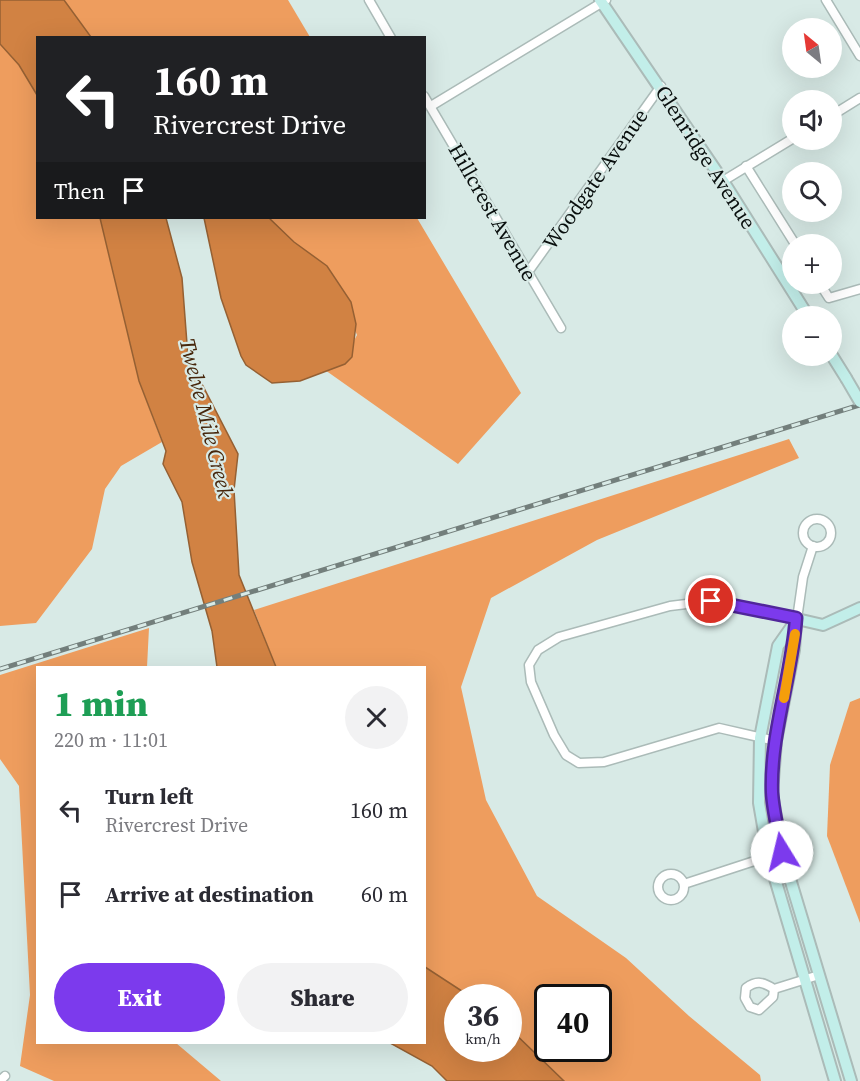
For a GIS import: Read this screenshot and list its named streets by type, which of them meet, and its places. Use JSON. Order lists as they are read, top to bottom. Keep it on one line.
{"streets":{"street":["Glenridge Avenue","Woodgate Avenue","Hillcrest Avenue"]},"crossings":[["Glenridge Avenue","Woodgate Avenue"],["Woodgate Avenue","Hillcrest Avenue"]],"water":["Twelve Mile Creek"],"north":"top left","page":{"map_buttons":["+","−"],"turn":["160 m","Rivercrest Drive"],"then":"Then","heading":["1 min","220 m · 11:01"],"list":[{"name":"Turn left","note":"Rivercrest Drive","value":"160 m"},{"name":"Arrive at destination","value":"60 m"}],"buttons":["Exit","Share"],"speed":"36 km/h","limit":"40"}}
